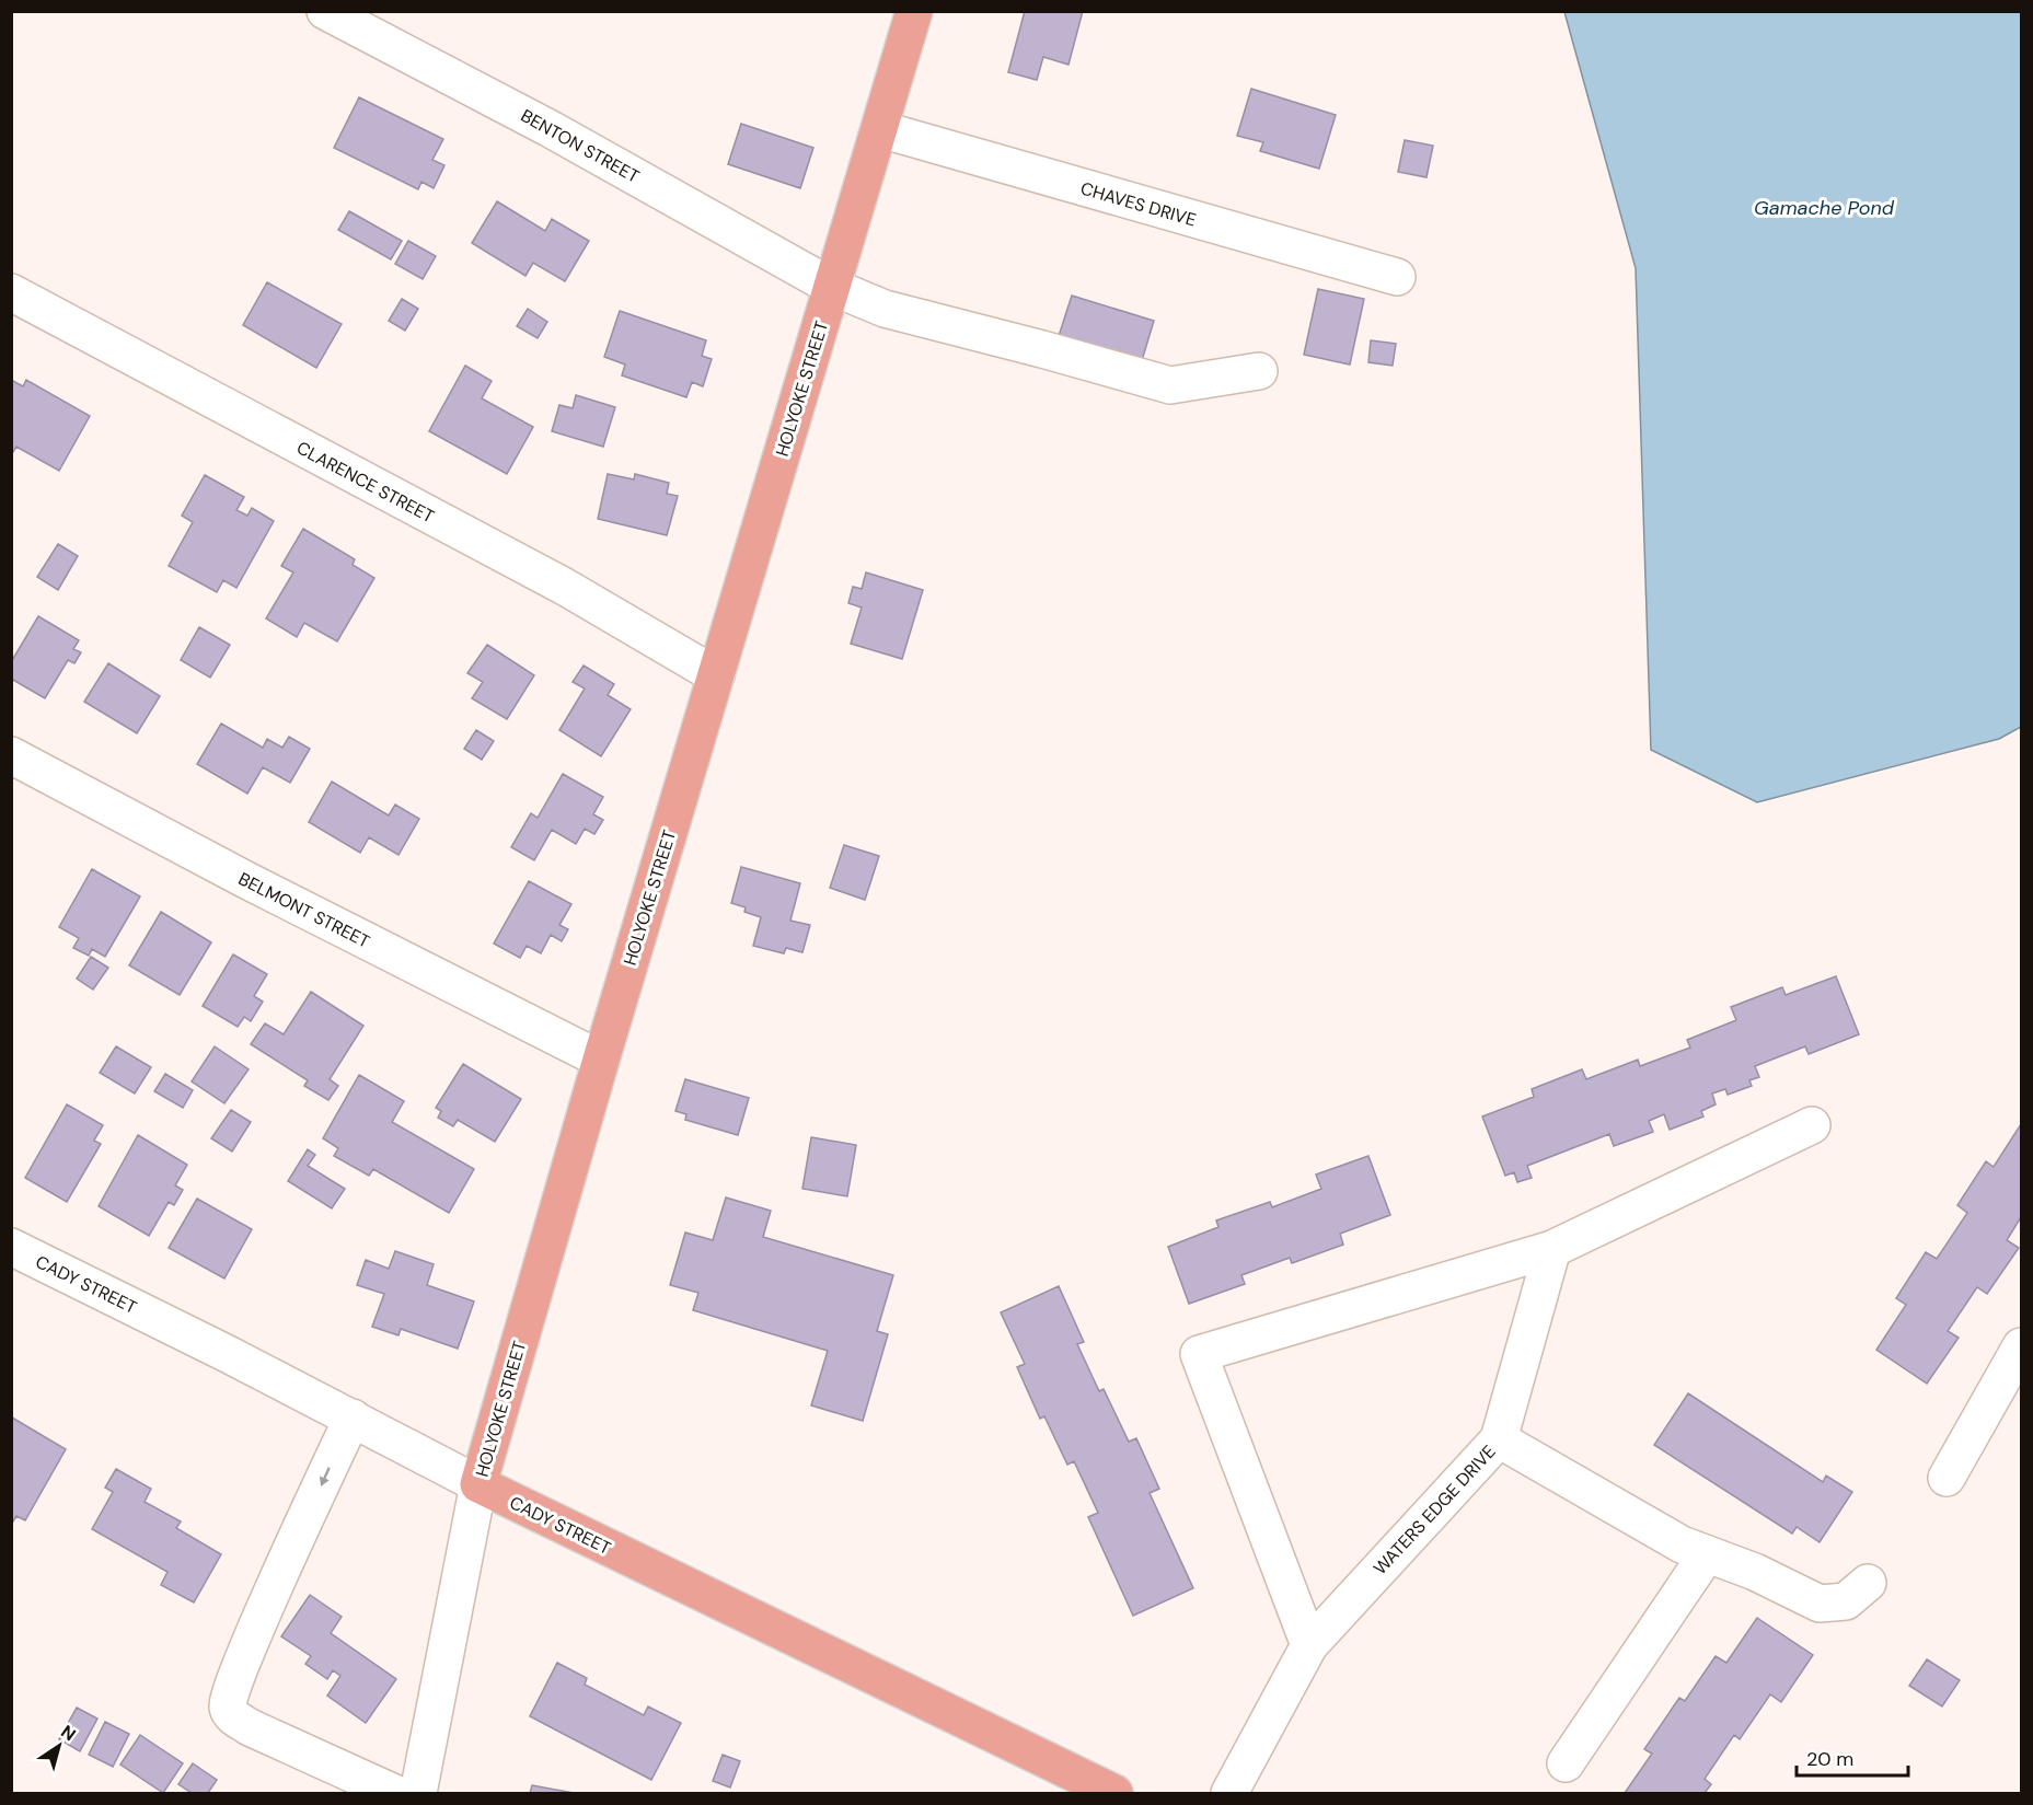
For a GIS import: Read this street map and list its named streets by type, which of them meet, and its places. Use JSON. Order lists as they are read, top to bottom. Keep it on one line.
{"streets":{"main road":["HOLYOKE STREET","CADY STREET"],"street":["BENTON STREET","CHAVES DRIVE","CLARENCE STREET","BELMONT STREET","WATERS EDGE DRIVE"]},"crossings":[["BENTON STREET","HOLYOKE STREET"],["CHAVES DRIVE","HOLYOKE STREET"],["HOLYOKE STREET","CLARENCE STREET"],["HOLYOKE STREET","BELMONT STREET"],["HOLYOKE STREET","CADY STREET"]],"water":["Gamache Pond"],"scale_bar":"20 m","north":"top right"}
